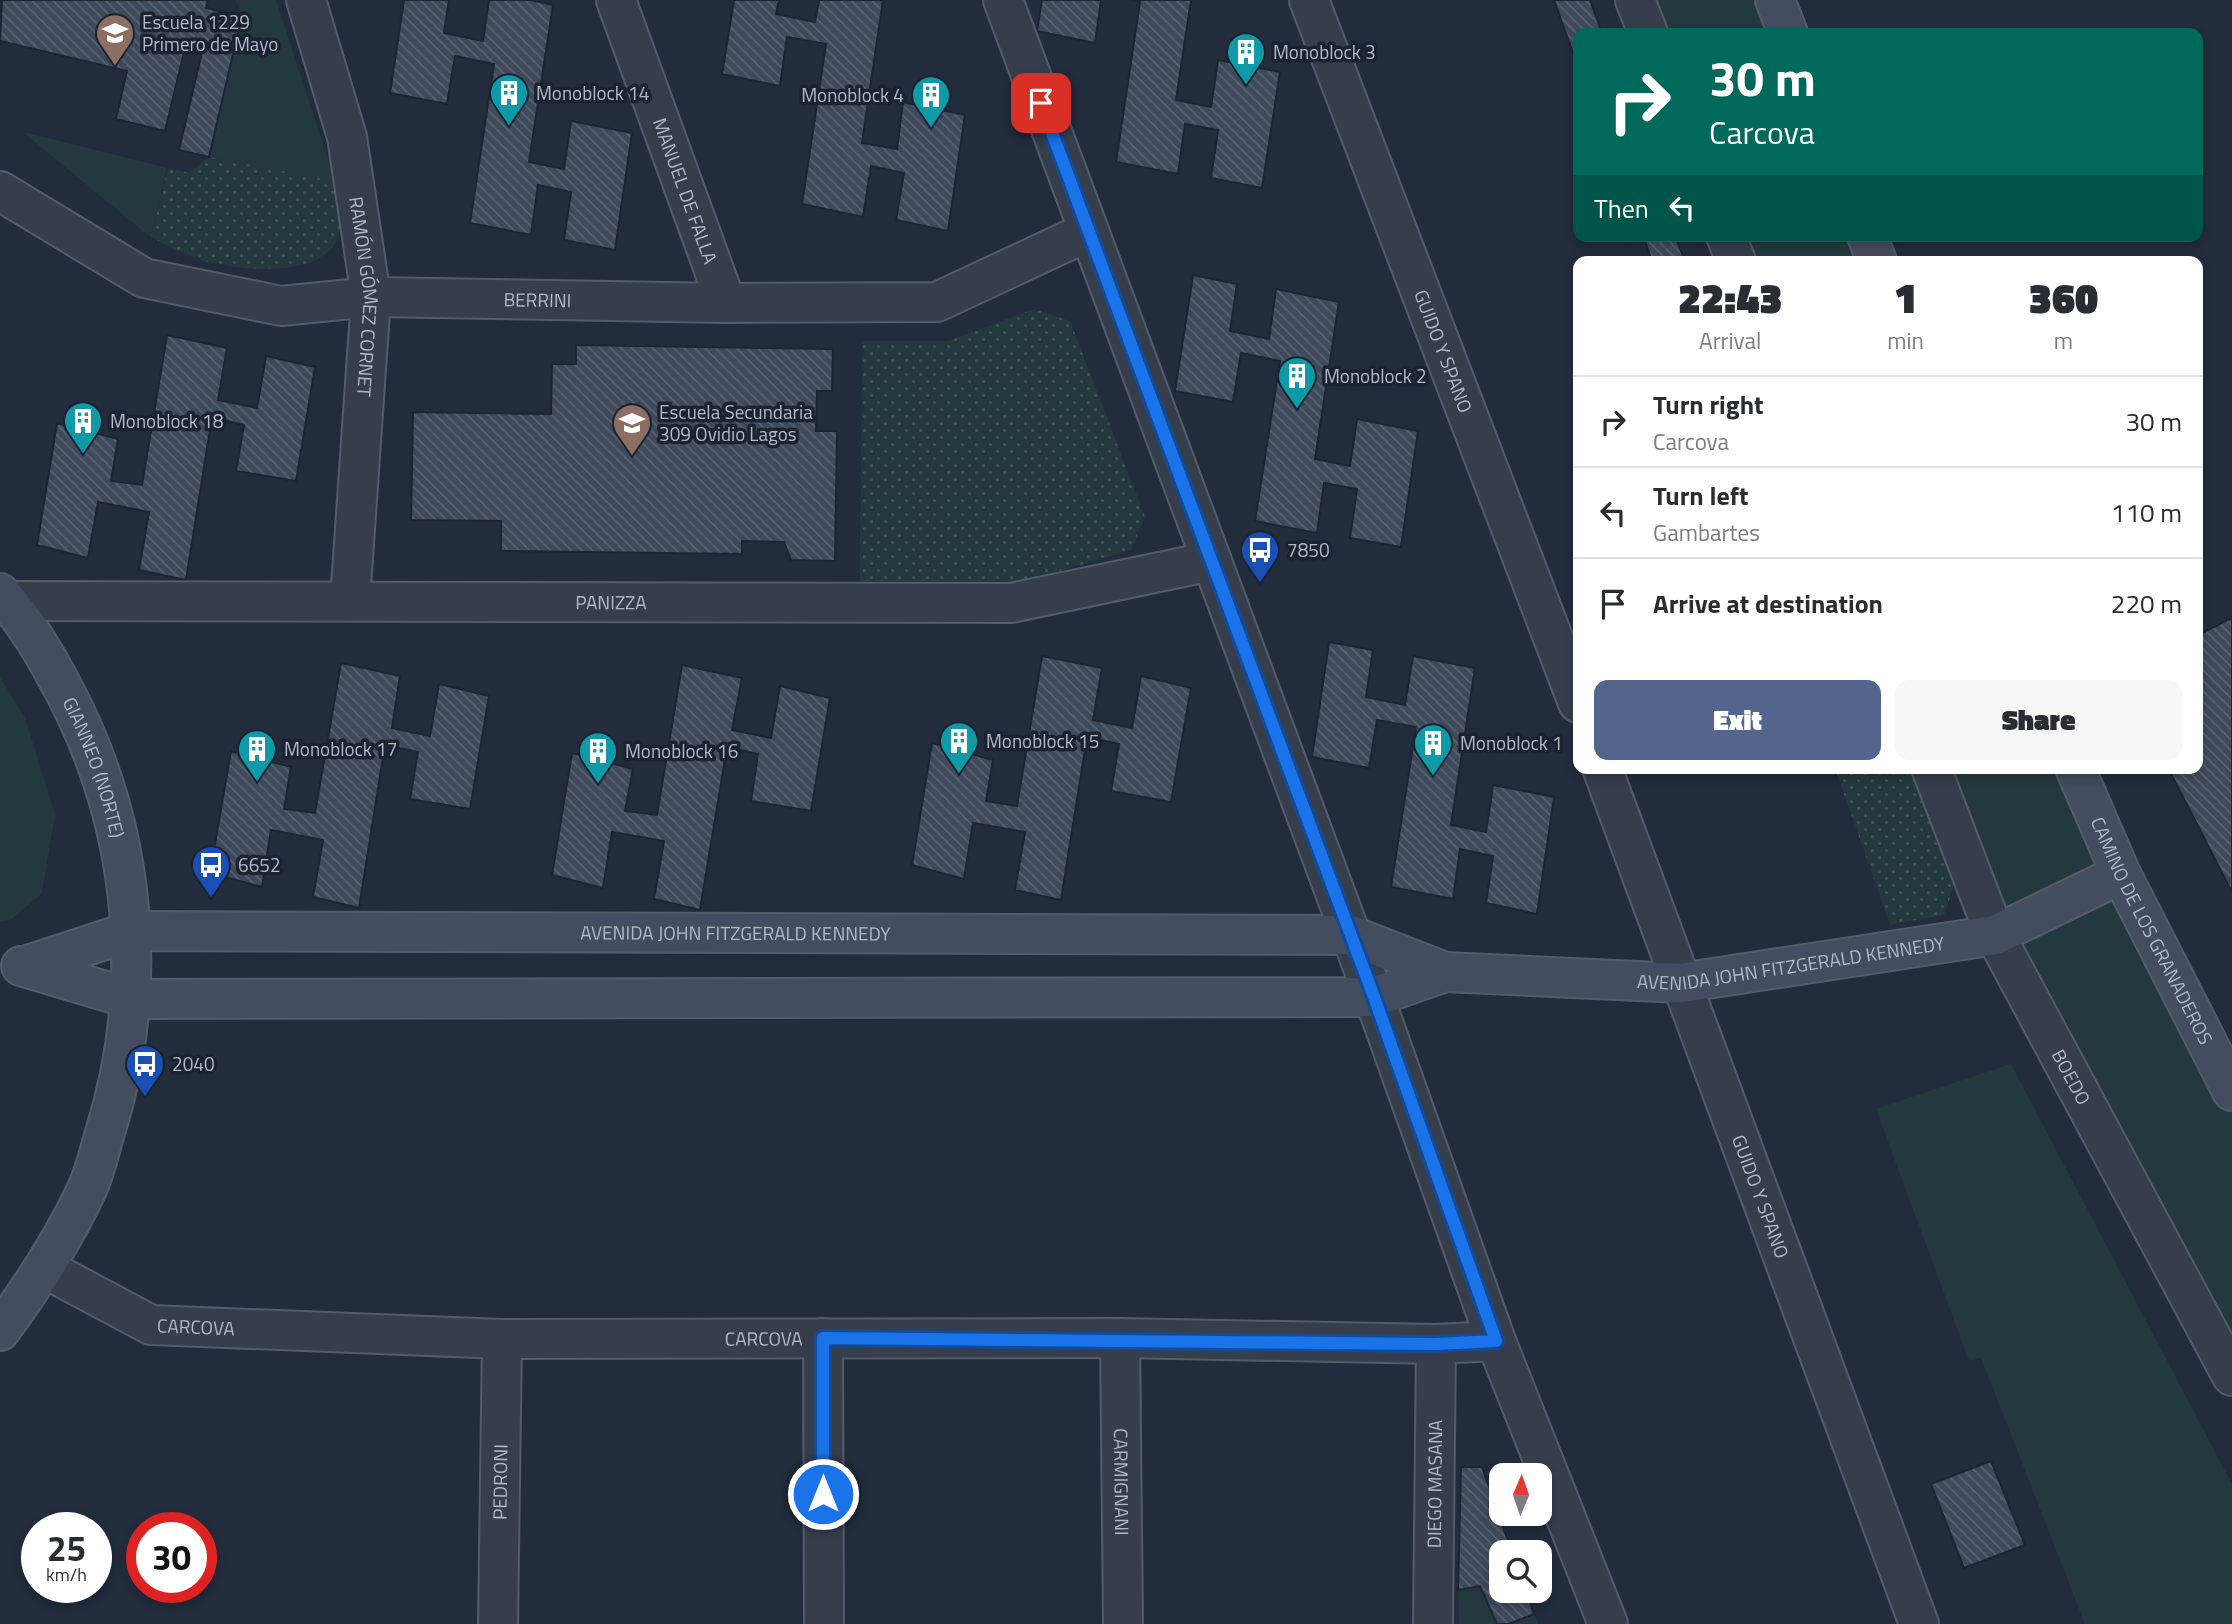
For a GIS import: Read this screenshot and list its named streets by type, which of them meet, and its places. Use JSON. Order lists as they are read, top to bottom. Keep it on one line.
{"streets":{"street":["MANUEL DE FALLA","RAMÓN GÓMEZ CORNET","BERRINI","GUIDO Y SPANO","PANIZZA","GIANNEO (NORTE)","CAMINO DE LOS GRANADEROS","AVENIDA JOHN FITZGERALD KENNEDY","BOEDO","CARCOVA","PEDRONI","CARMIGNANI","DIEGO MASANA"]},"crossings":[["MANUEL DE FALLA","BERRINI"],["RAMÓN GÓMEZ CORNET","BERRINI"],["RAMÓN GÓMEZ CORNET","PANIZZA"],["GUIDO Y SPANO","AVENIDA JOHN FITZGERALD KENNEDY"],["PANIZZA","GIANNEO (NORTE)"],["GIANNEO (NORTE)","AVENIDA JOHN FITZGERALD KENNEDY"],["GIANNEO (NORTE)","CARCOVA"],["CAMINO DE LOS GRANADEROS","AVENIDA JOHN FITZGERALD KENNEDY"],["AVENIDA JOHN FITZGERALD KENNEDY","BOEDO"],["CARCOVA","PEDRONI"],["CARCOVA","CARMIGNANI"],["CARCOVA","DIEGO MASANA"]],"places":{"school or university":["Escuela 1229 Primero de Mayo","Escuela Secundaria 309 Ovidio Lagos"],"building":["Monoblock 3","Monoblock 14","Monoblock 4","Monoblock 2","Monoblock 18","Monoblock 15","Monoblock 1","Monoblock 17","Monoblock 16"],"bus stop":["7850","6652","2040"]},"north":"top","page":{"turn":["30 m","Carcova"],"then":"Then","eta":["22:43","Arrival","1","min","360","m"],"list":[{"name":"Turn right","note":"Carcova","value":"30 m"},{"name":"Turn left","note":"Gambartes","value":"110 m"},{"name":"Arrive at destination","value":"220 m"}],"buttons":["Exit","Share"],"speed":"25 km/h","limit":"30"}}
